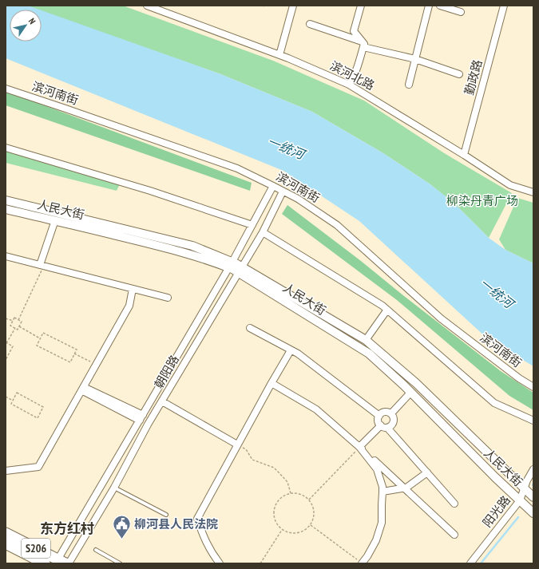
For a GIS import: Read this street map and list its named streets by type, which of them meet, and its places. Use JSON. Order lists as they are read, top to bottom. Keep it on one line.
{"streets":{"main road":["S206"],"street":["滨河北路","勤政路","滨河南街","人民大街","朝阳路","阳光路"]},"crossings":[["滨河北路","勤政路"],["滨河南街","朝阳路"],["人民大街","朝阳路"],["人民大街","阳光路"]],"districts":["东方红村"],"water":["一统河"],"parks":["柳染丹青广场"],"places":{"public building":["柳河县人民法院"]},"north":"top right"}
